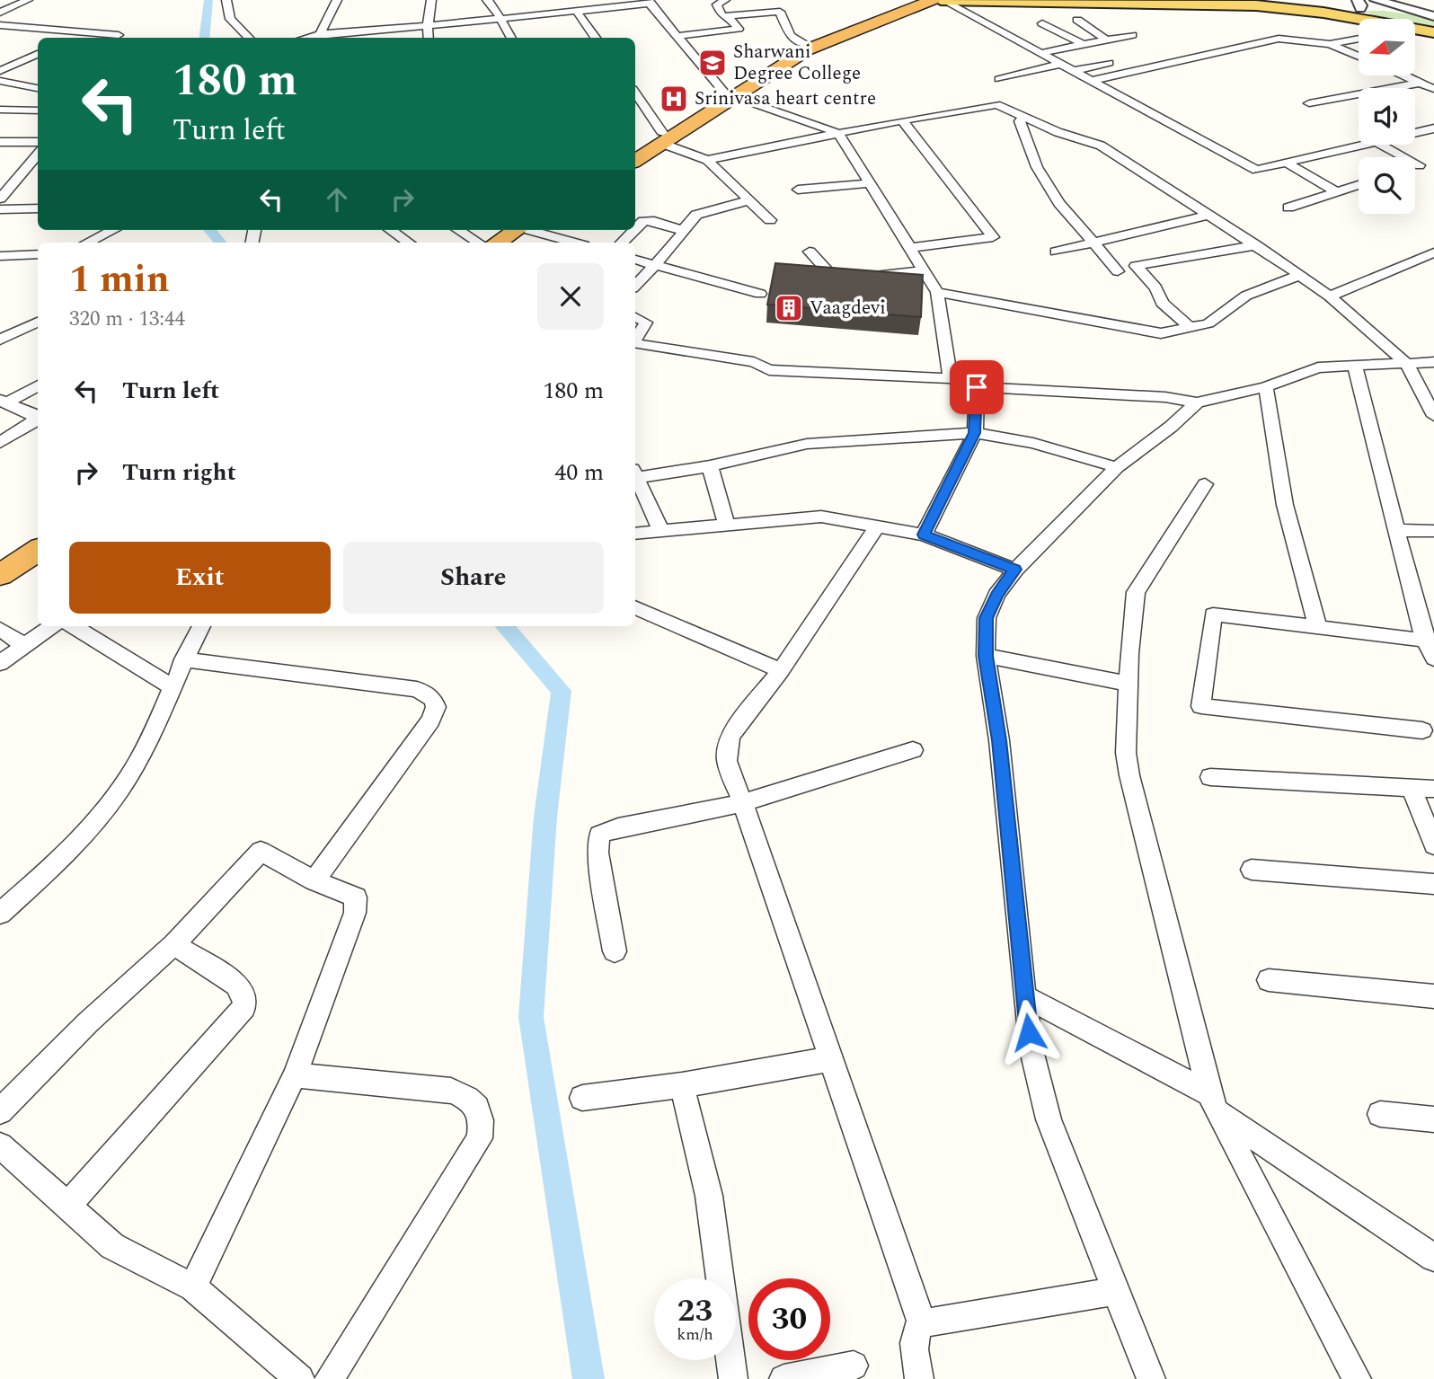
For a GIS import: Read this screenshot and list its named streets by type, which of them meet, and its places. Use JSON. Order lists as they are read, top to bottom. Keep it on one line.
{"places":{"school or university":["Sharwani Degree College"],"hospital":["Srinivasa heart centre"],"building":["Vaagdevi"]},"north":"left","page":{"turn":["180 m","Turn left"],"heading":["1 min","320 m · 13:44"],"list":[{"name":"Turn left","value":"180 m"},{"name":"Turn right","value":"40 m"}],"buttons":["Exit","Share"],"speed":"23 km/h","limit":"30"}}
